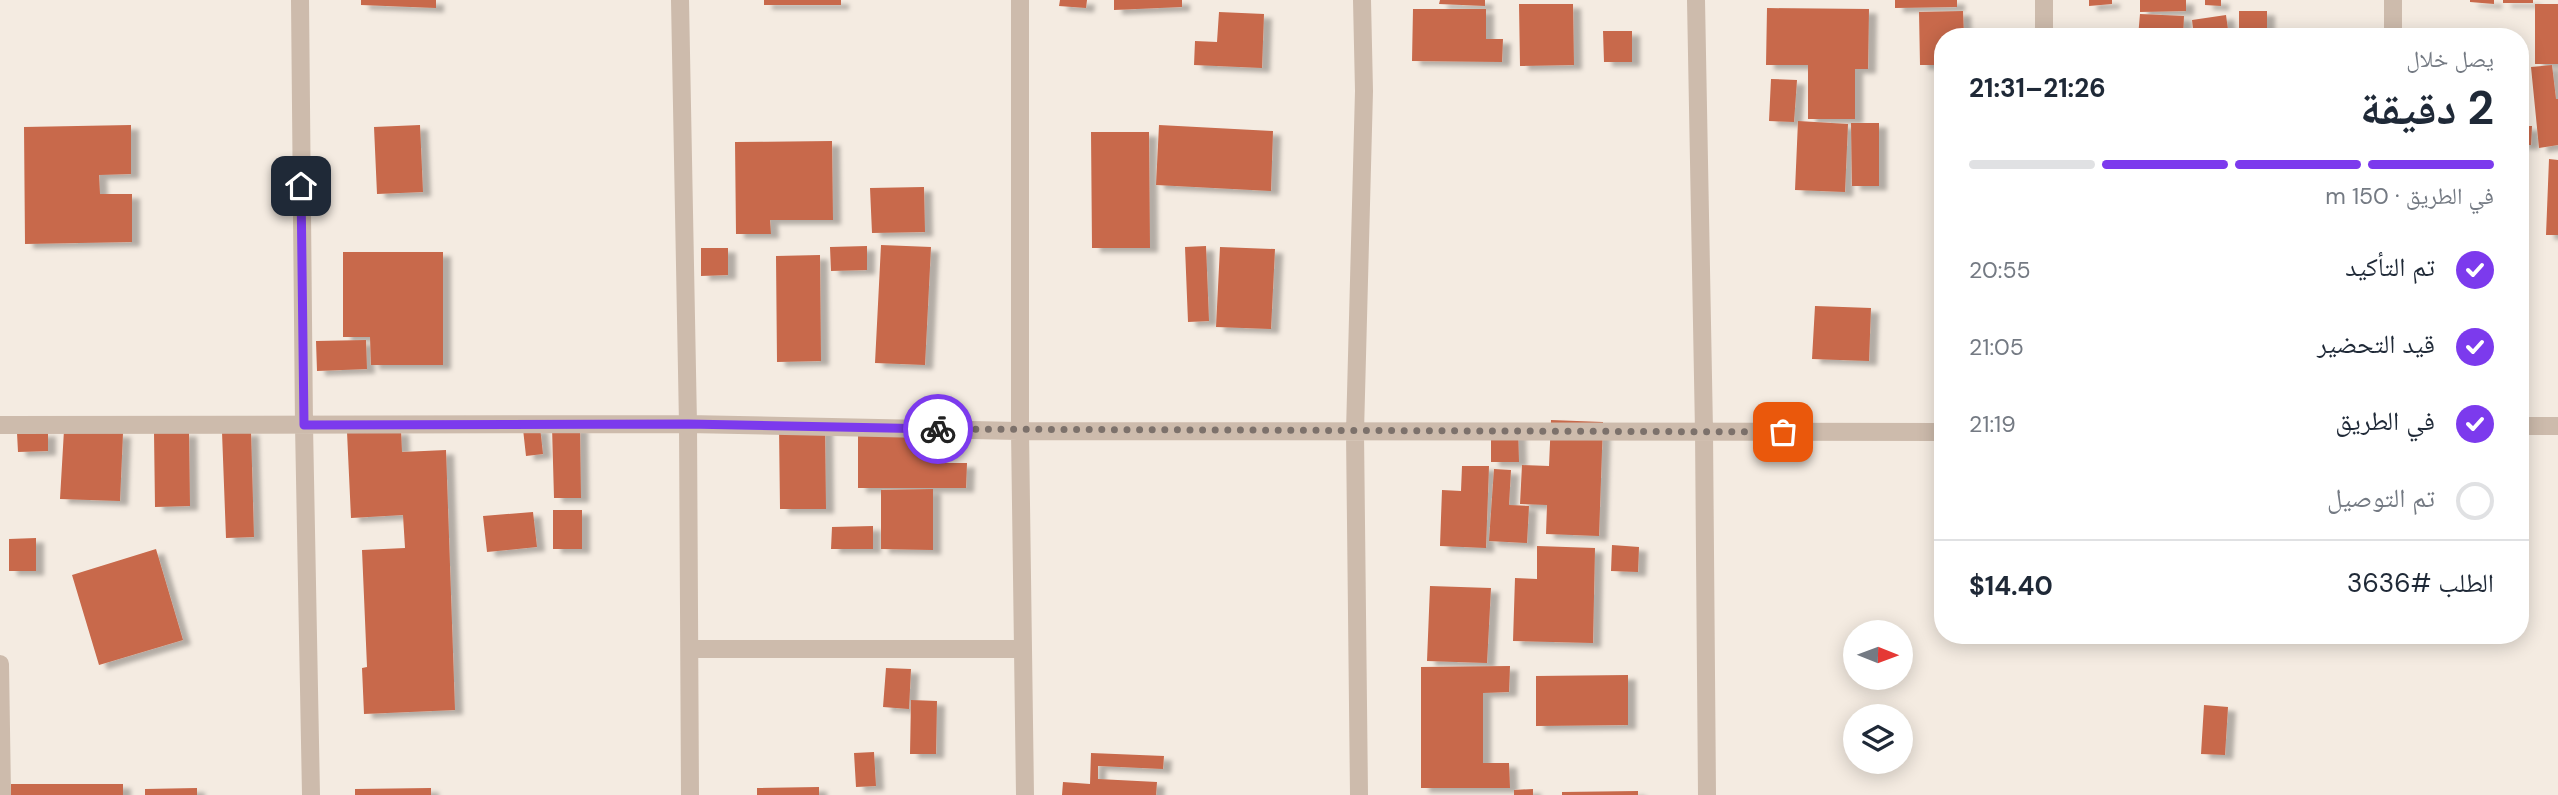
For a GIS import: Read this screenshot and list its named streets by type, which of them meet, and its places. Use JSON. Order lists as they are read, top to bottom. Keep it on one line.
{"north":"right","page":{"heading":["2 دقيقة","يصل خلال","21:26–21:31"],"panel":["الطلب #3636","$14.40"],"bar":"في الطريق · 150 m","list":[["تم التأكيد","20:55"],["قيد التحضير","21:05"],["في الطريق","21:19"],"تم التوصيل"]}}
